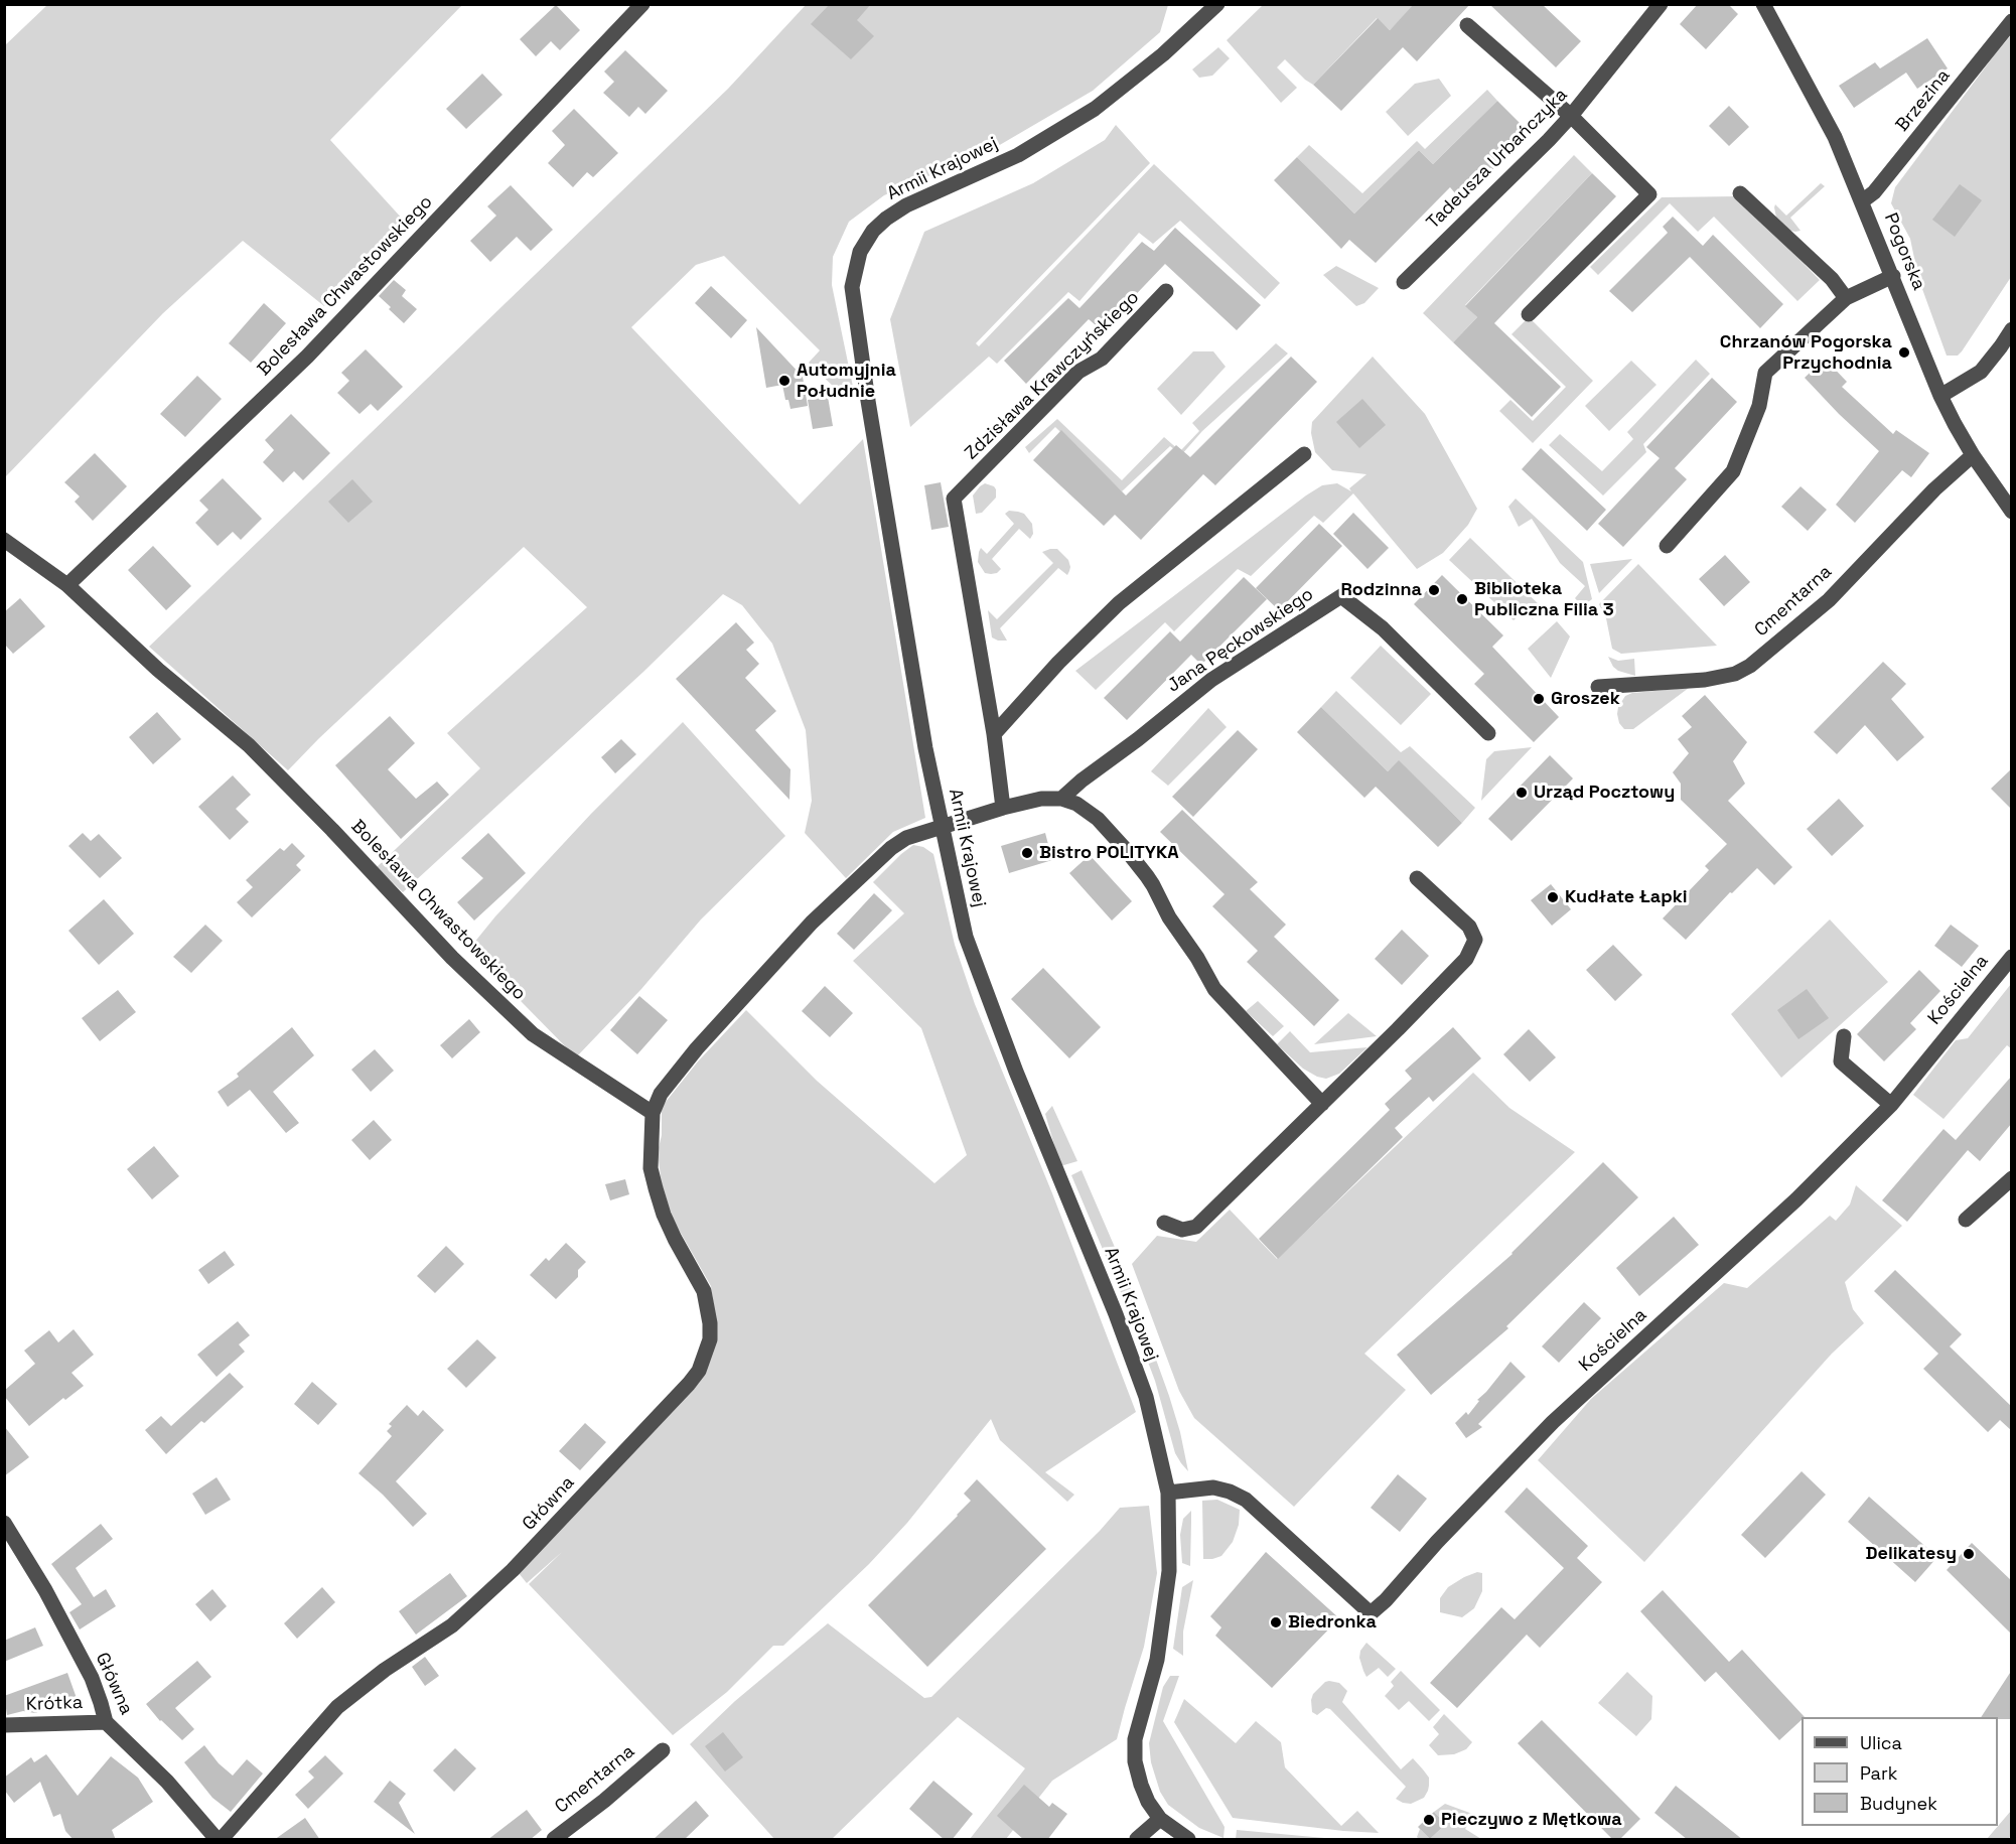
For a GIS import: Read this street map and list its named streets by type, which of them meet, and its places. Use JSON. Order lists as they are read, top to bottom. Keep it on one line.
{"streets":{"street":["Brzezina","Tadeusza Urbańczyka","Armii Krajowej","Pogorska","Bolesława Chwastowskiego","Zdzisława Krawczyńskiego","Cmentarna","Jana Pęckowskiego","Kościelna","Główna","Krótka"]},"crossings":[["Brzezina","Pogorska"],["Armii Krajowej","Kościelna"],["Pogorska","Cmentarna"],["Bolesława Chwastowskiego","Główna"],["Główna","Krótka"]],"places":["Chrzanów Pogorska Przychodnia","Automyjnia Południe","Rodzinna","Biblioteka Publiczna Filia 3","Groszek","Urząd Pocztowy","Bistro POLITYKA","Kudłate Łapki","Delikatesy","Biedronka","Pieczywo z Mętkowa"],"legend":["Ulica","Park","Budynek"]}
